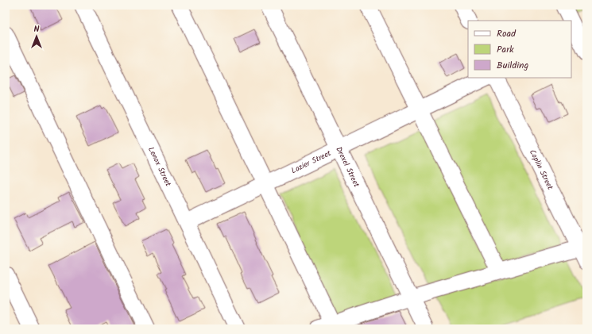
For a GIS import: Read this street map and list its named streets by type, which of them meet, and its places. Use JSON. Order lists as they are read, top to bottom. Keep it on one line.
{"streets":{"street":["Lozier Street","Lenox Street","Drexel Street","Coplin Street"]},"crossings":[["Lozier Street","Lenox Street"],["Lozier Street","Drexel Street"]],"legend":["Road","Park","Building"],"north":"top"}
